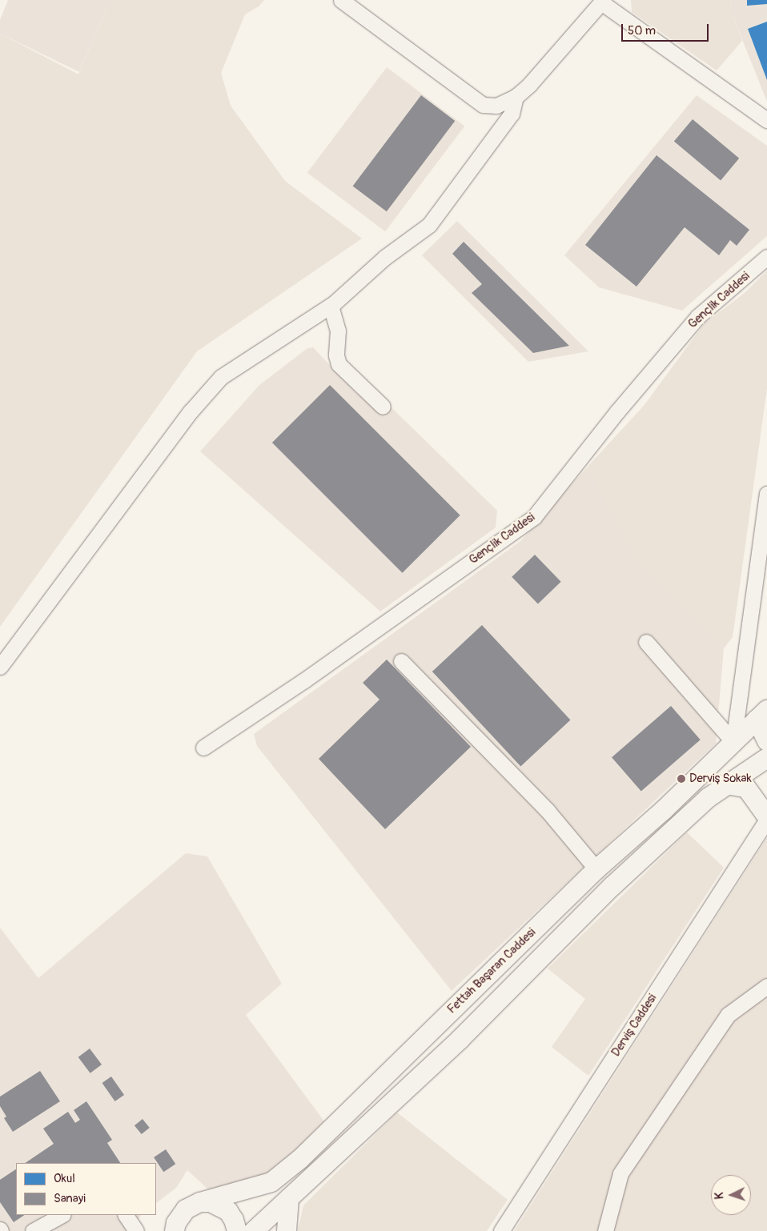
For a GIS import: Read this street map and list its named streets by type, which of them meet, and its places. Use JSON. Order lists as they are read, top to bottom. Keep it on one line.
{"streets":{"main road":["Fettah Başaran Caddesi"],"street":["Gençlik Caddesi","Derviş Caddesi"]},"places":["Derviş Sokak"],"legend":["Okul","Sanayi"],"scale_bar":"50 m","north":"left"}
